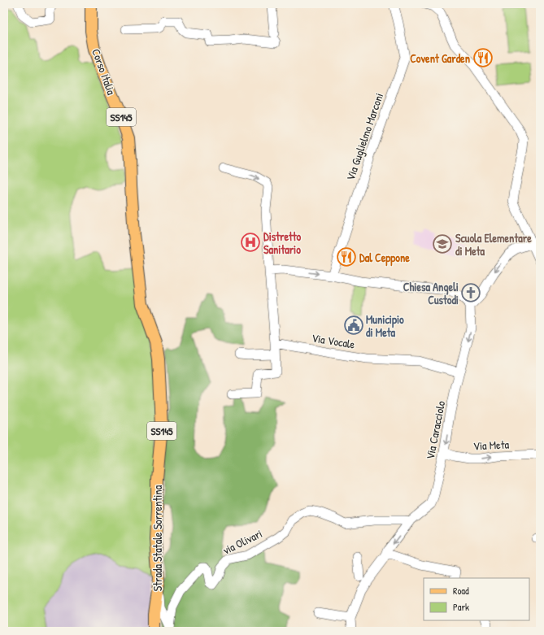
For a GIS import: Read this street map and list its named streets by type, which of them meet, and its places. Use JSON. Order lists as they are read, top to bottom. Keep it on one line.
{"streets":{"main road":["Corso Italia","SS145","Strada Statale Sorrentina"],"street":["Via Guglielmo Marconi","Via Vocale","Via Caracciolo","Via Meta","via Olivari"]},"crossings":[["Corso Italia","Strada Statale Sorrentina"],["Via Vocale","Via Caracciolo"],["Via Caracciolo","Via Meta"],["Via Caracciolo","via Olivari"],["Strada Statale Sorrentina","via Olivari"]],"one_way":["Via Caracciolo","Via Meta"],"places":{"restaurant":["Covent Garden","Dal Ceppone"],"hospital":["Distretto Sanitario"],"school or university":["Scuola Elementare di Meta"],"church":["Chiesa Angeli Custodi"],"public building":["Municipio di Meta"]},"legend":["Road","Park"]}
